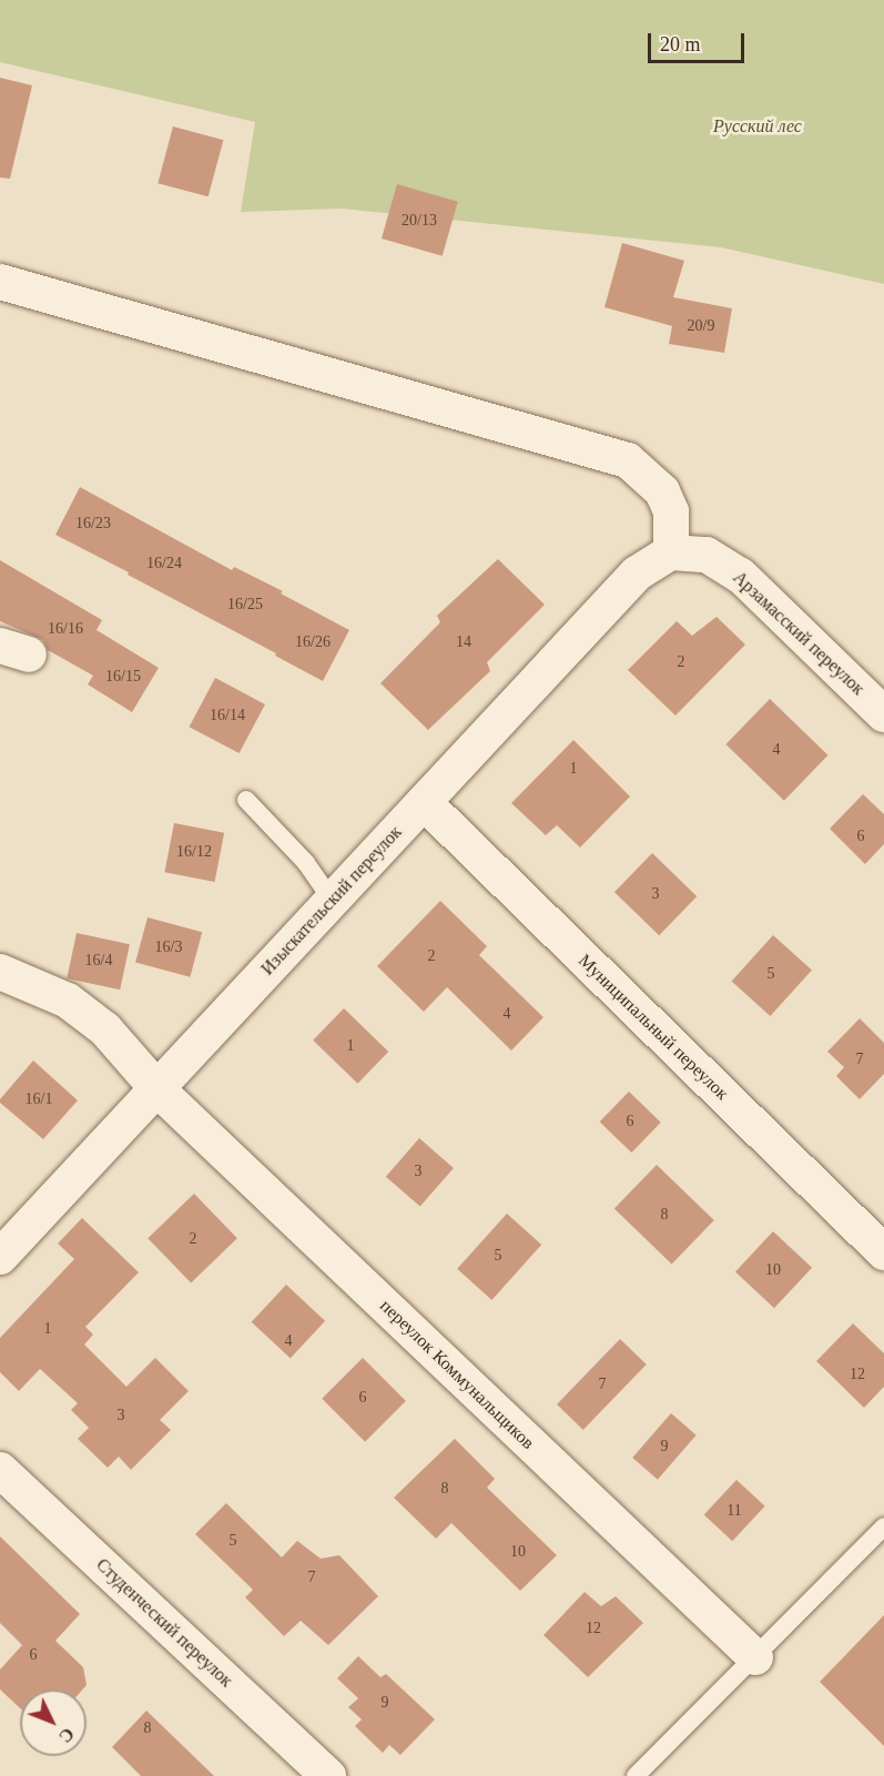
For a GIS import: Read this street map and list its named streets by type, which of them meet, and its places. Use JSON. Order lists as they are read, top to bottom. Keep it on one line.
{"streets":{"street":["Арзамасский переулок","Изыскательский переулок","Муниципальный переулок","переулок Коммунальщиков","Студенческий переулок"]},"crossings":[["Арзамасский переулок","Изыскательский переулок"],["Изыскательский переулок","Муниципальный переулок"],["Изыскательский переулок","переулок Коммунальщиков"]],"parks":["Русский лес"],"house_numbers":["20/13","20/9","16/23","16/24","16/25","16/16","16/26","14","2","16/15","16/14","4","1","6","16/12","3","16/3","2","16/4","5","4","1","7","16/1","6","3","8","2","5","10","1","4","12","7","6","3","9","8","11","5","10","7","12","6","9","8"],"scale_bar":"20 m","north":"bottom right"}
